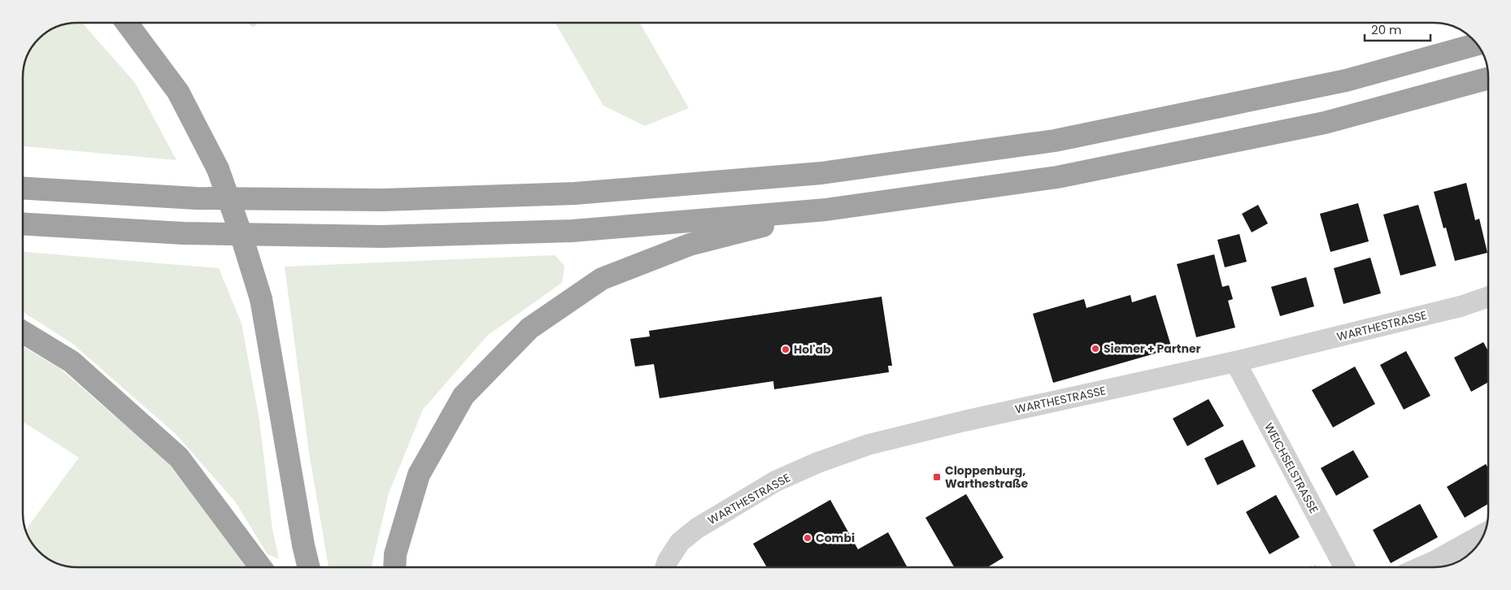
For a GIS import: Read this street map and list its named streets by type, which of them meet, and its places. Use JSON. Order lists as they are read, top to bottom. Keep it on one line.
{"streets":{"street":["WARTHESTRASSE","WEICHSELSTRASSE"]},"crossings":[["WARTHESTRASSE","WEICHSELSTRASSE"]],"places":{"other":["Siemer + Partner","Hol'ab","Combi"],"transit":["Cloppenburg, Warthestraße"]},"scale_bar":"20 m"}
